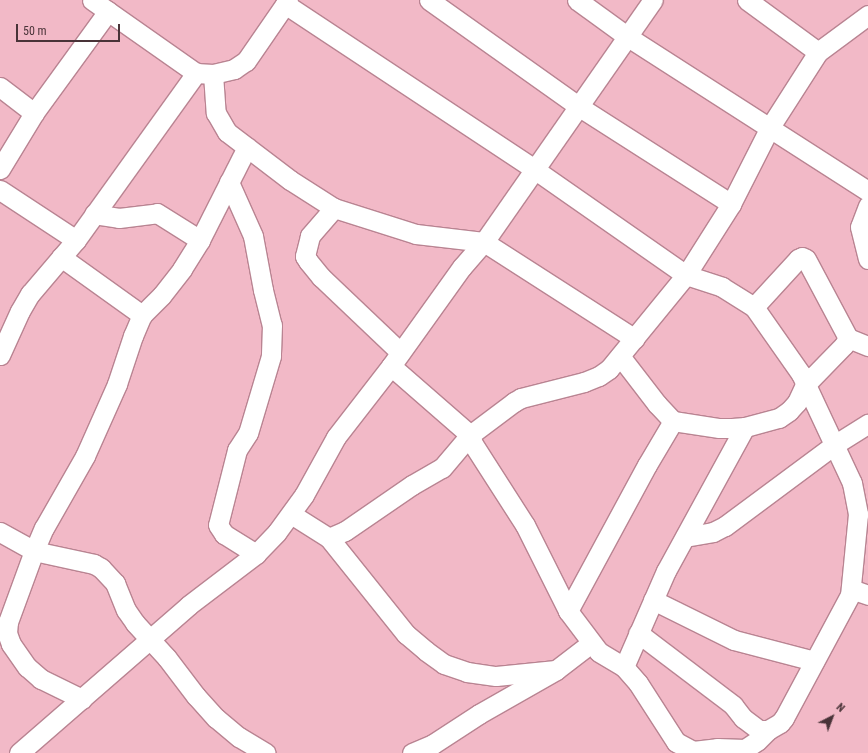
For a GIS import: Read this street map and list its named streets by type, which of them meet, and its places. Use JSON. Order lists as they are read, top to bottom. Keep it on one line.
{"scale_bar":"50 m","north":"top right"}
